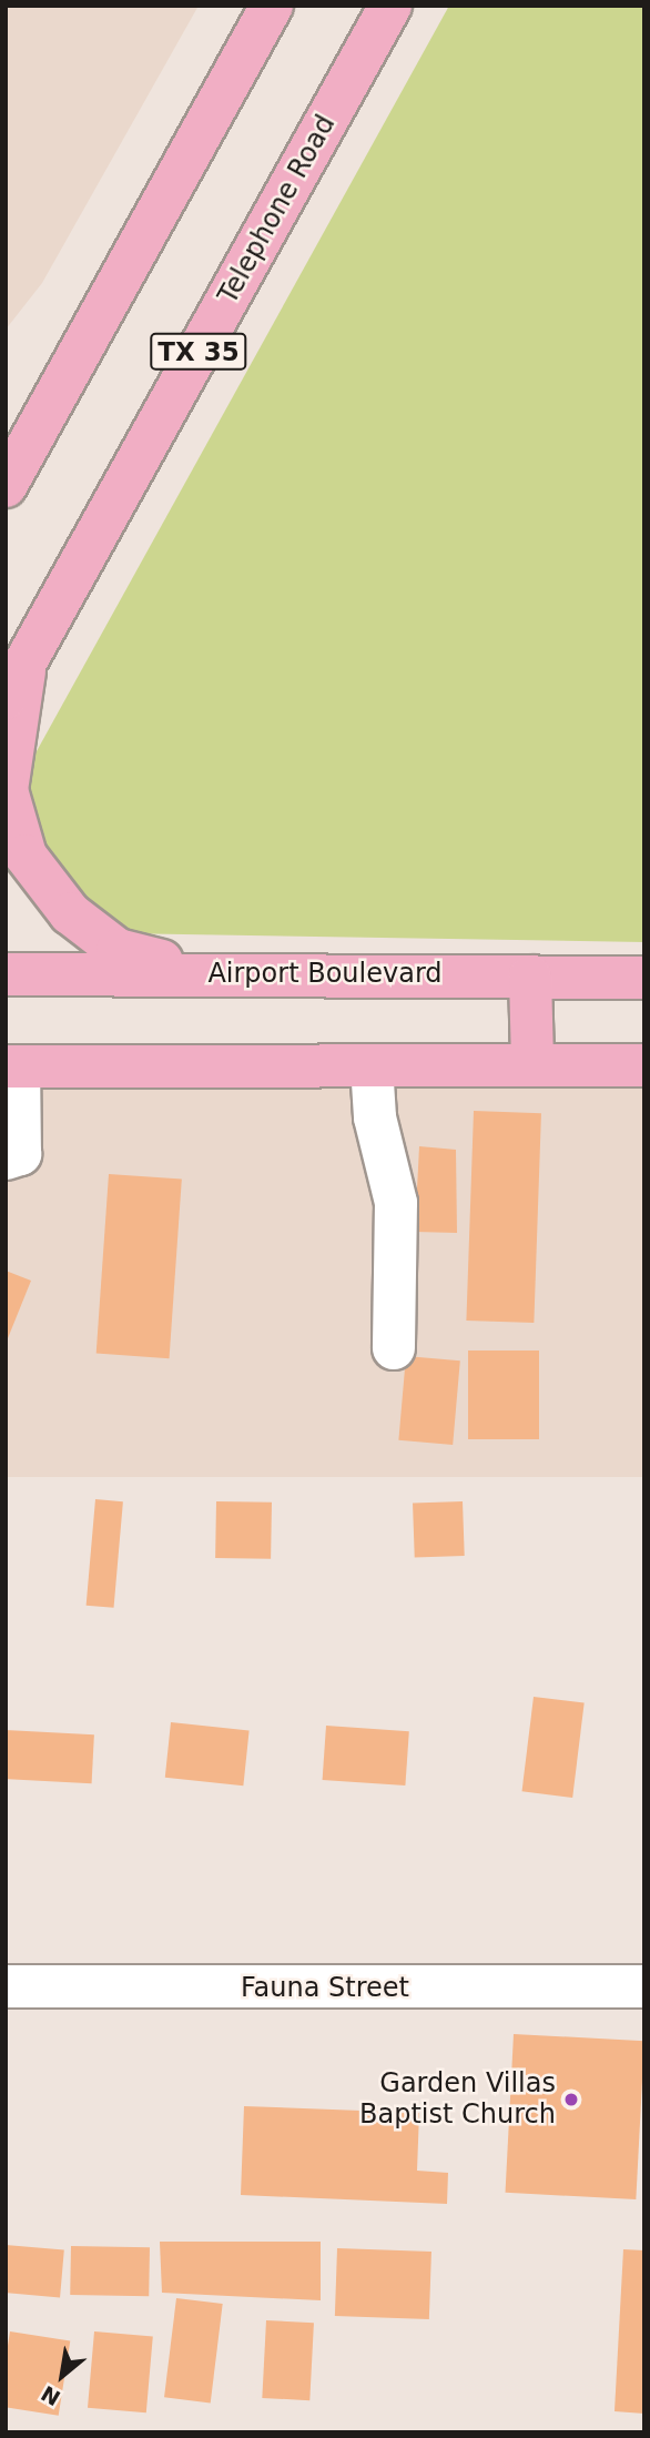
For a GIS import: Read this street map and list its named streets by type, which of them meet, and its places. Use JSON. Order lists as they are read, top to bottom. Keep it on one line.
{"streets":{"main road":["Telephone Road","TX 35","Airport Boulevard"],"street":["Fauna Street"]},"places":["Garden Villas Baptist Church"],"north":"bottom left"}
